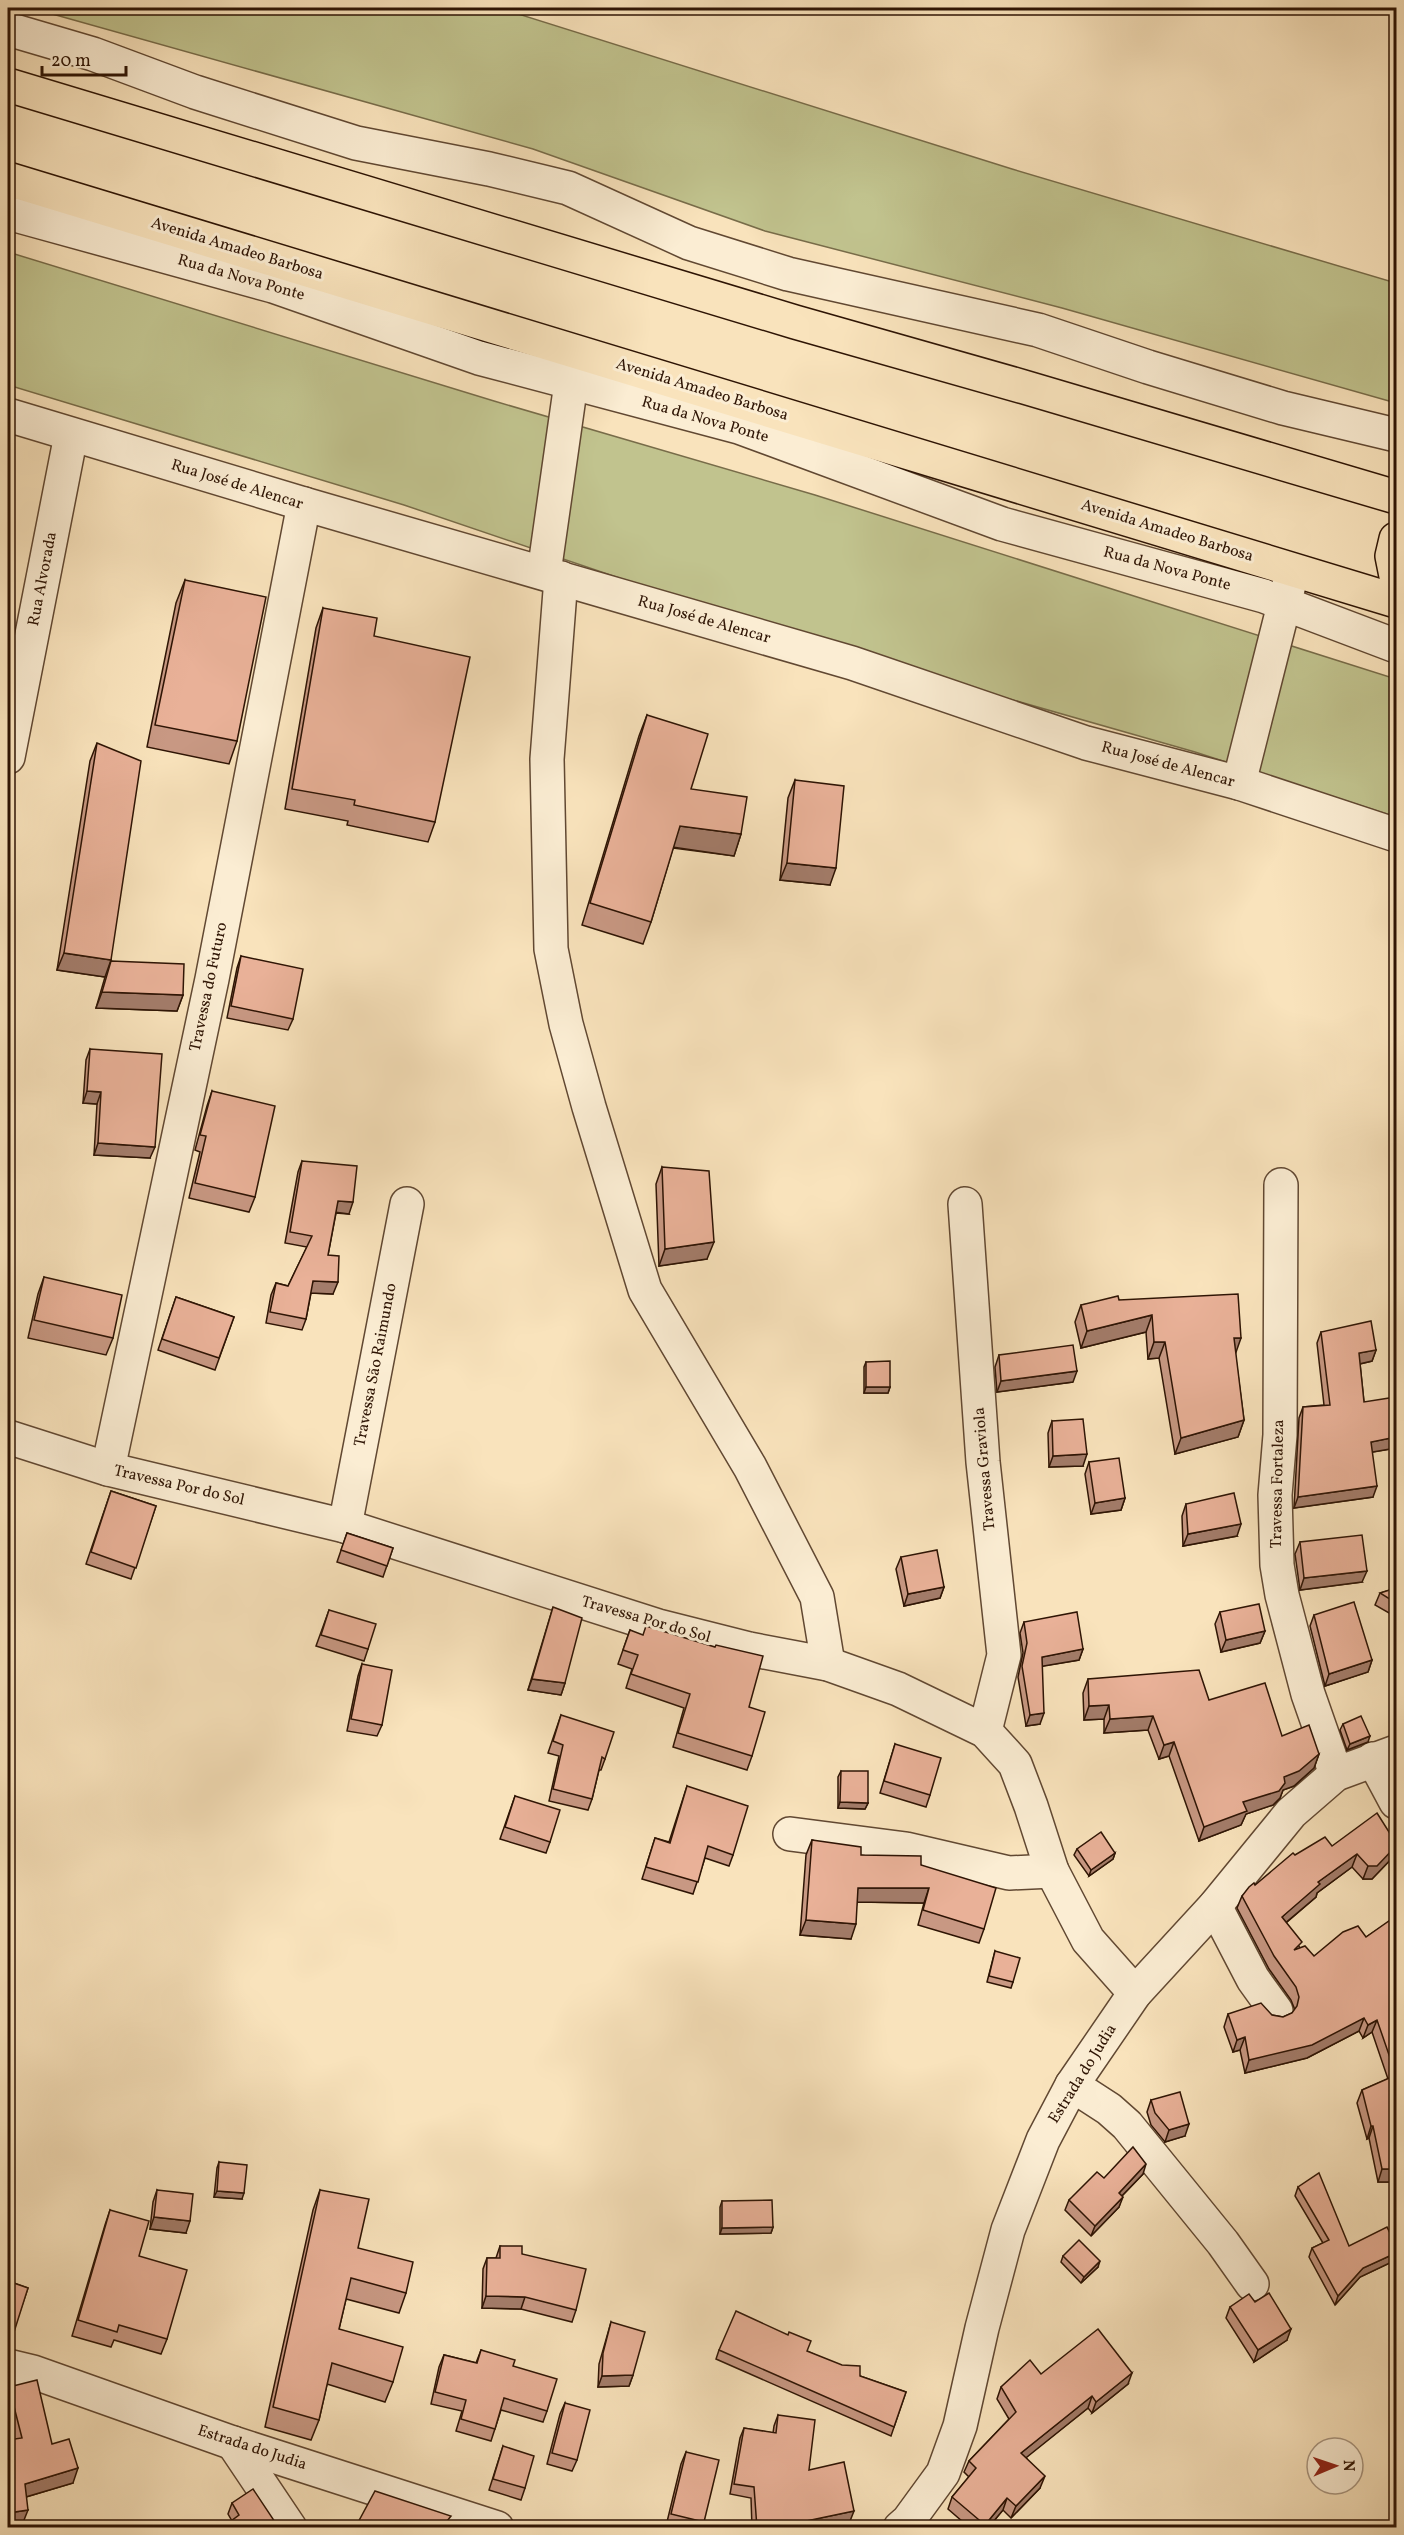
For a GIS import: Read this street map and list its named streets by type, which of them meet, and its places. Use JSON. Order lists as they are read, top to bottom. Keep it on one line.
{"streets":{"main road":["Avenida Amadeo Barbosa"],"street":["Rua da Nova Ponte","Rua José de Alencar","Rua Alvorada","Travessa do Futuro","Travessa São Raimundo","Travessa Graviola","Travessa Fortaleza","Travessa Por do Sol","Estrada do Judia"]},"crossings":[["Rua José de Alencar","Rua Alvorada"],["Rua José de Alencar","Travessa do Futuro"],["Travessa do Futuro","Travessa Por do Sol"],["Travessa São Raimundo","Travessa Por do Sol"],["Travessa Graviola","Travessa Por do Sol"],["Travessa Fortaleza","Estrada do Judia"],["Travessa Por do Sol","Estrada do Judia"]],"scale_bar":"20 m","north":"right"}
